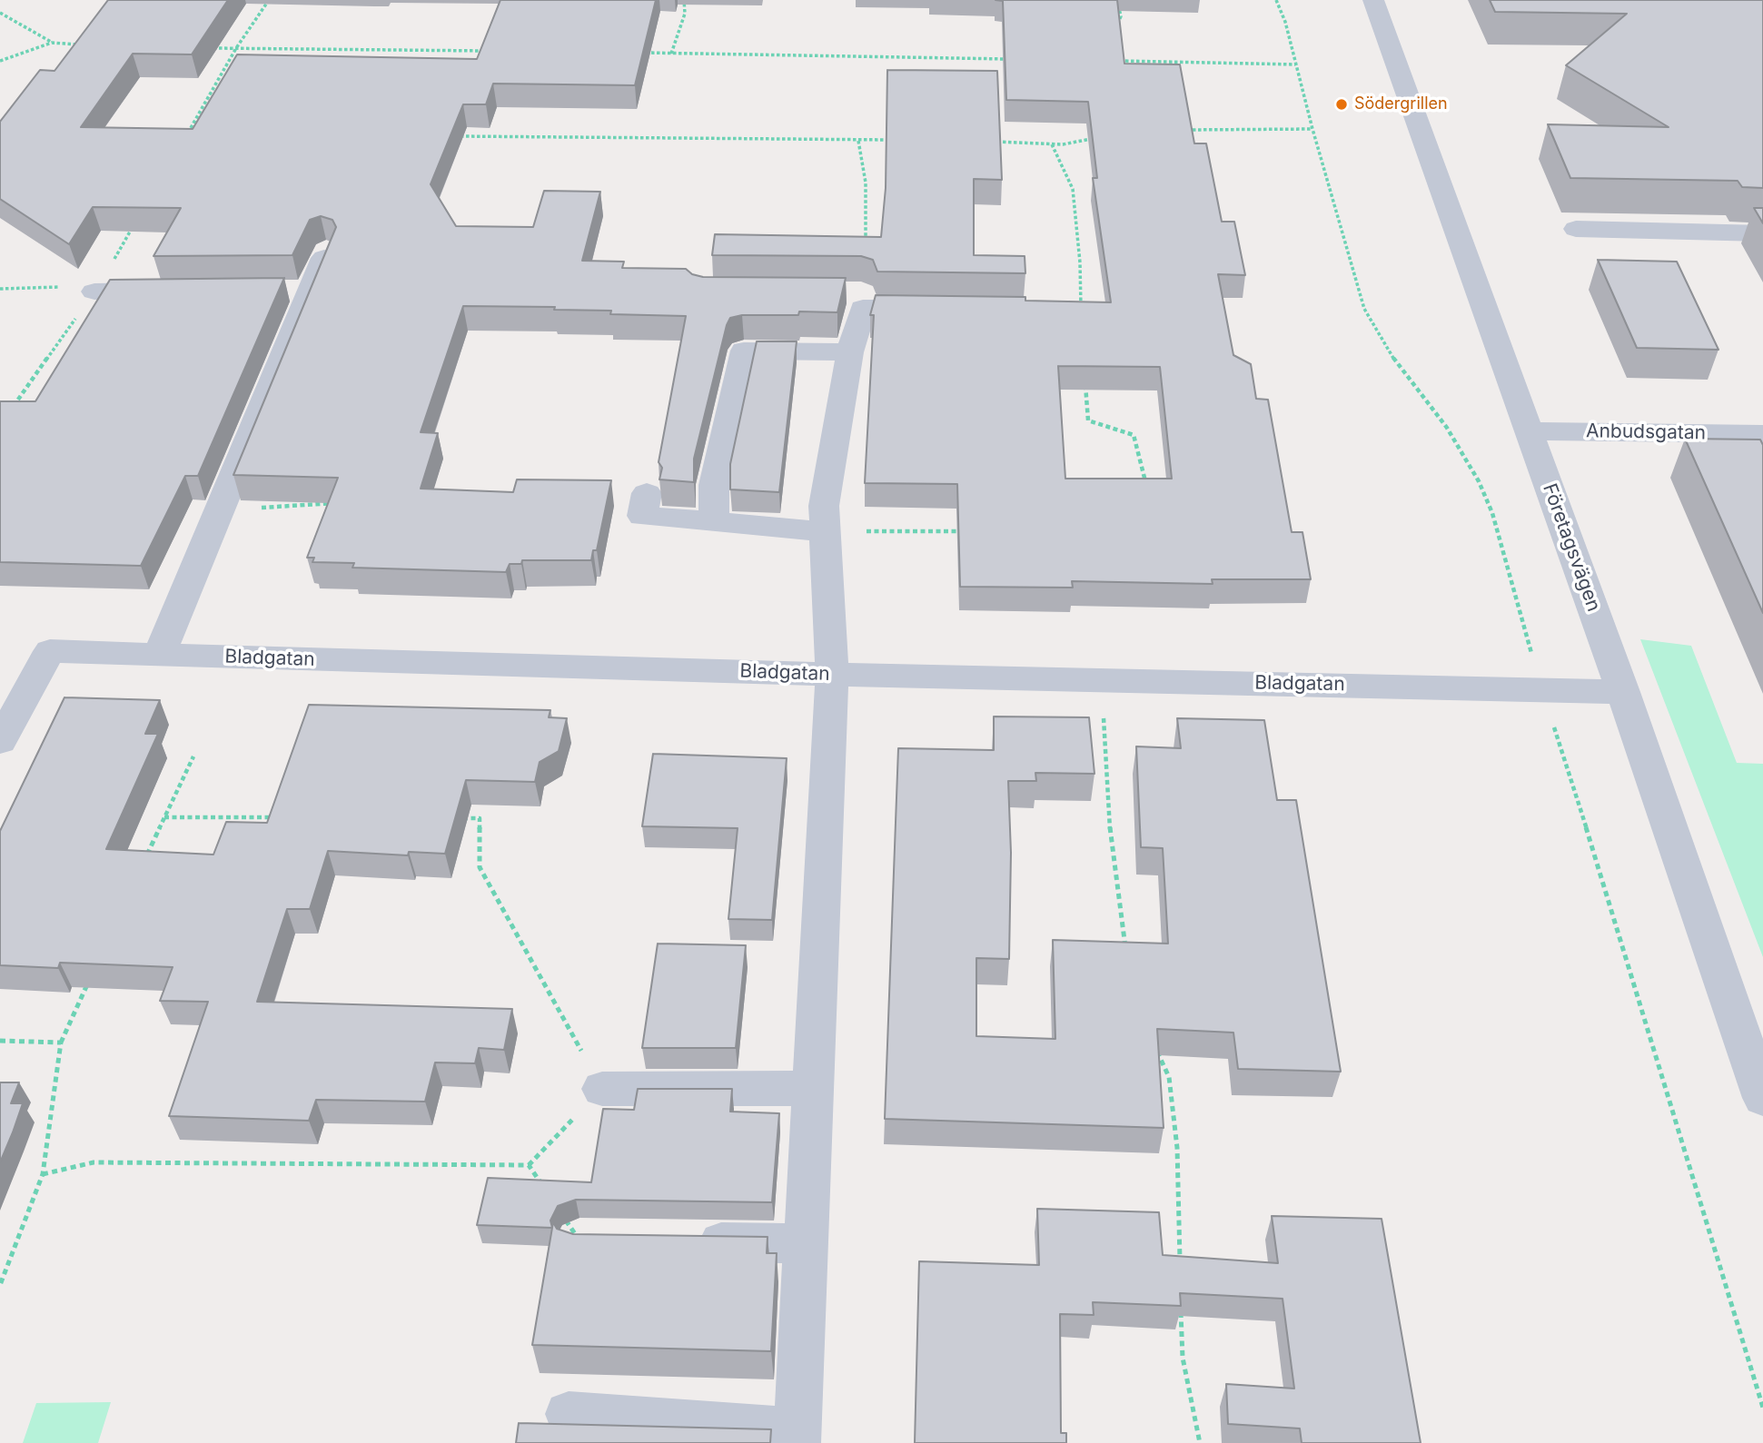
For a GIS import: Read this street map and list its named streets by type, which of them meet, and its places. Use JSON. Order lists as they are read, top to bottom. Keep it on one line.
{"streets":{"street":["Anbudsgatan","Företagsvägen","Bladgatan"]},"crossings":[["Anbudsgatan","Företagsvägen"],["Företagsvägen","Bladgatan"]],"places":["Södergrillen"]}
